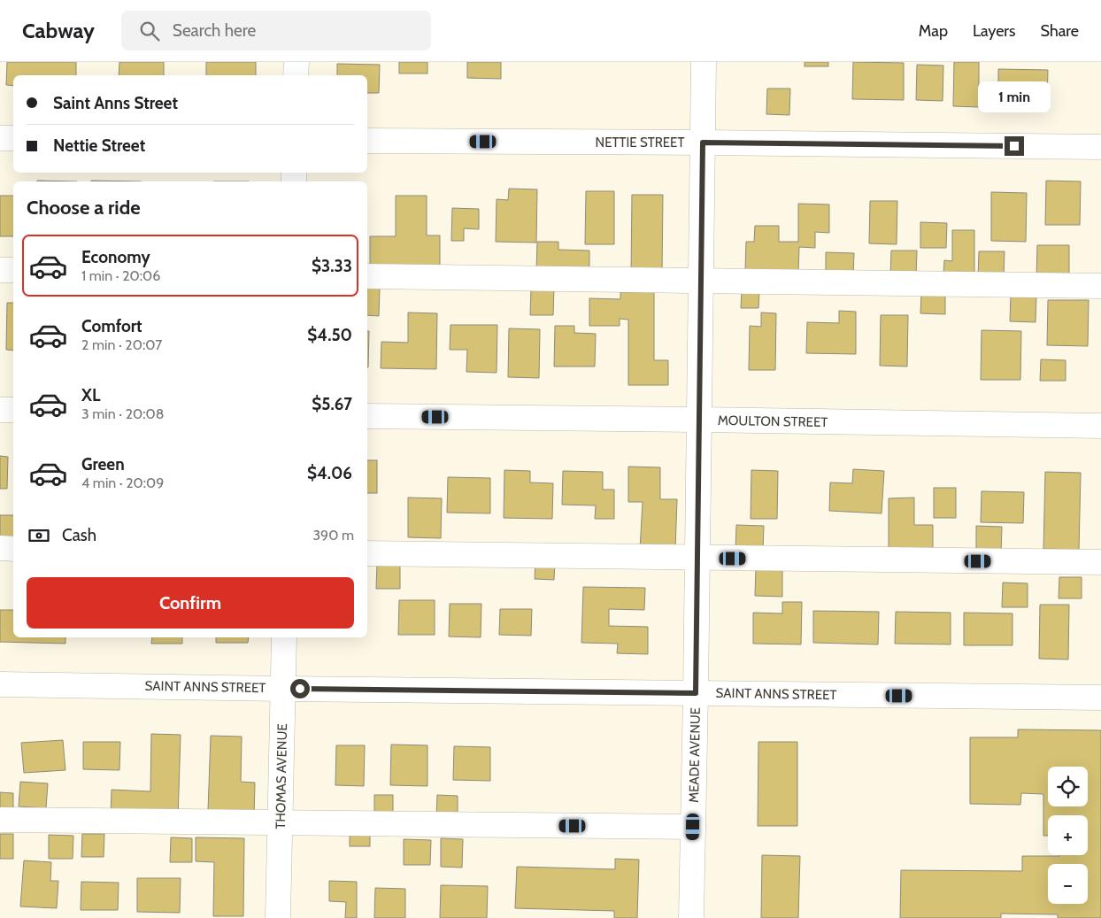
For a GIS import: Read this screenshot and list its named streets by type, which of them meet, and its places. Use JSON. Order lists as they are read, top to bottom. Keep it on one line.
{"streets":{"street":["NETTIE STREET","MOULTON STREET","SAINT ANNS STREET","MEADE AVENUE","THOMAS AVENUE"]},"crossings":[["NETTIE STREET","MEADE AVENUE"],["MOULTON STREET","MEADE AVENUE"],["SAINT ANNS STREET","MEADE AVENUE"],["SAINT ANNS STREET","THOMAS AVENUE"]],"page":{"header":"Cabway","search":"Search here","nav":["Map","Layers","Share"],"banner":["Saint Anns Street","Nettie Street"],"bubble":"1 min","heading":"Choose a ride","list":[{"name":"Economy","note":"1 min · 20:06","value":"$3.33"},{"name":"Comfort","note":"2 min · 20:07","value":"$4.50"},{"name":"XL","note":"3 min · 20:08","value":"$5.67"},{"name":"Green","note":"4 min · 20:09","value":"$4.06"}],"pay":["Cash","390 m"],"buttons":"Confirm","map_buttons":["+","−"]}}
